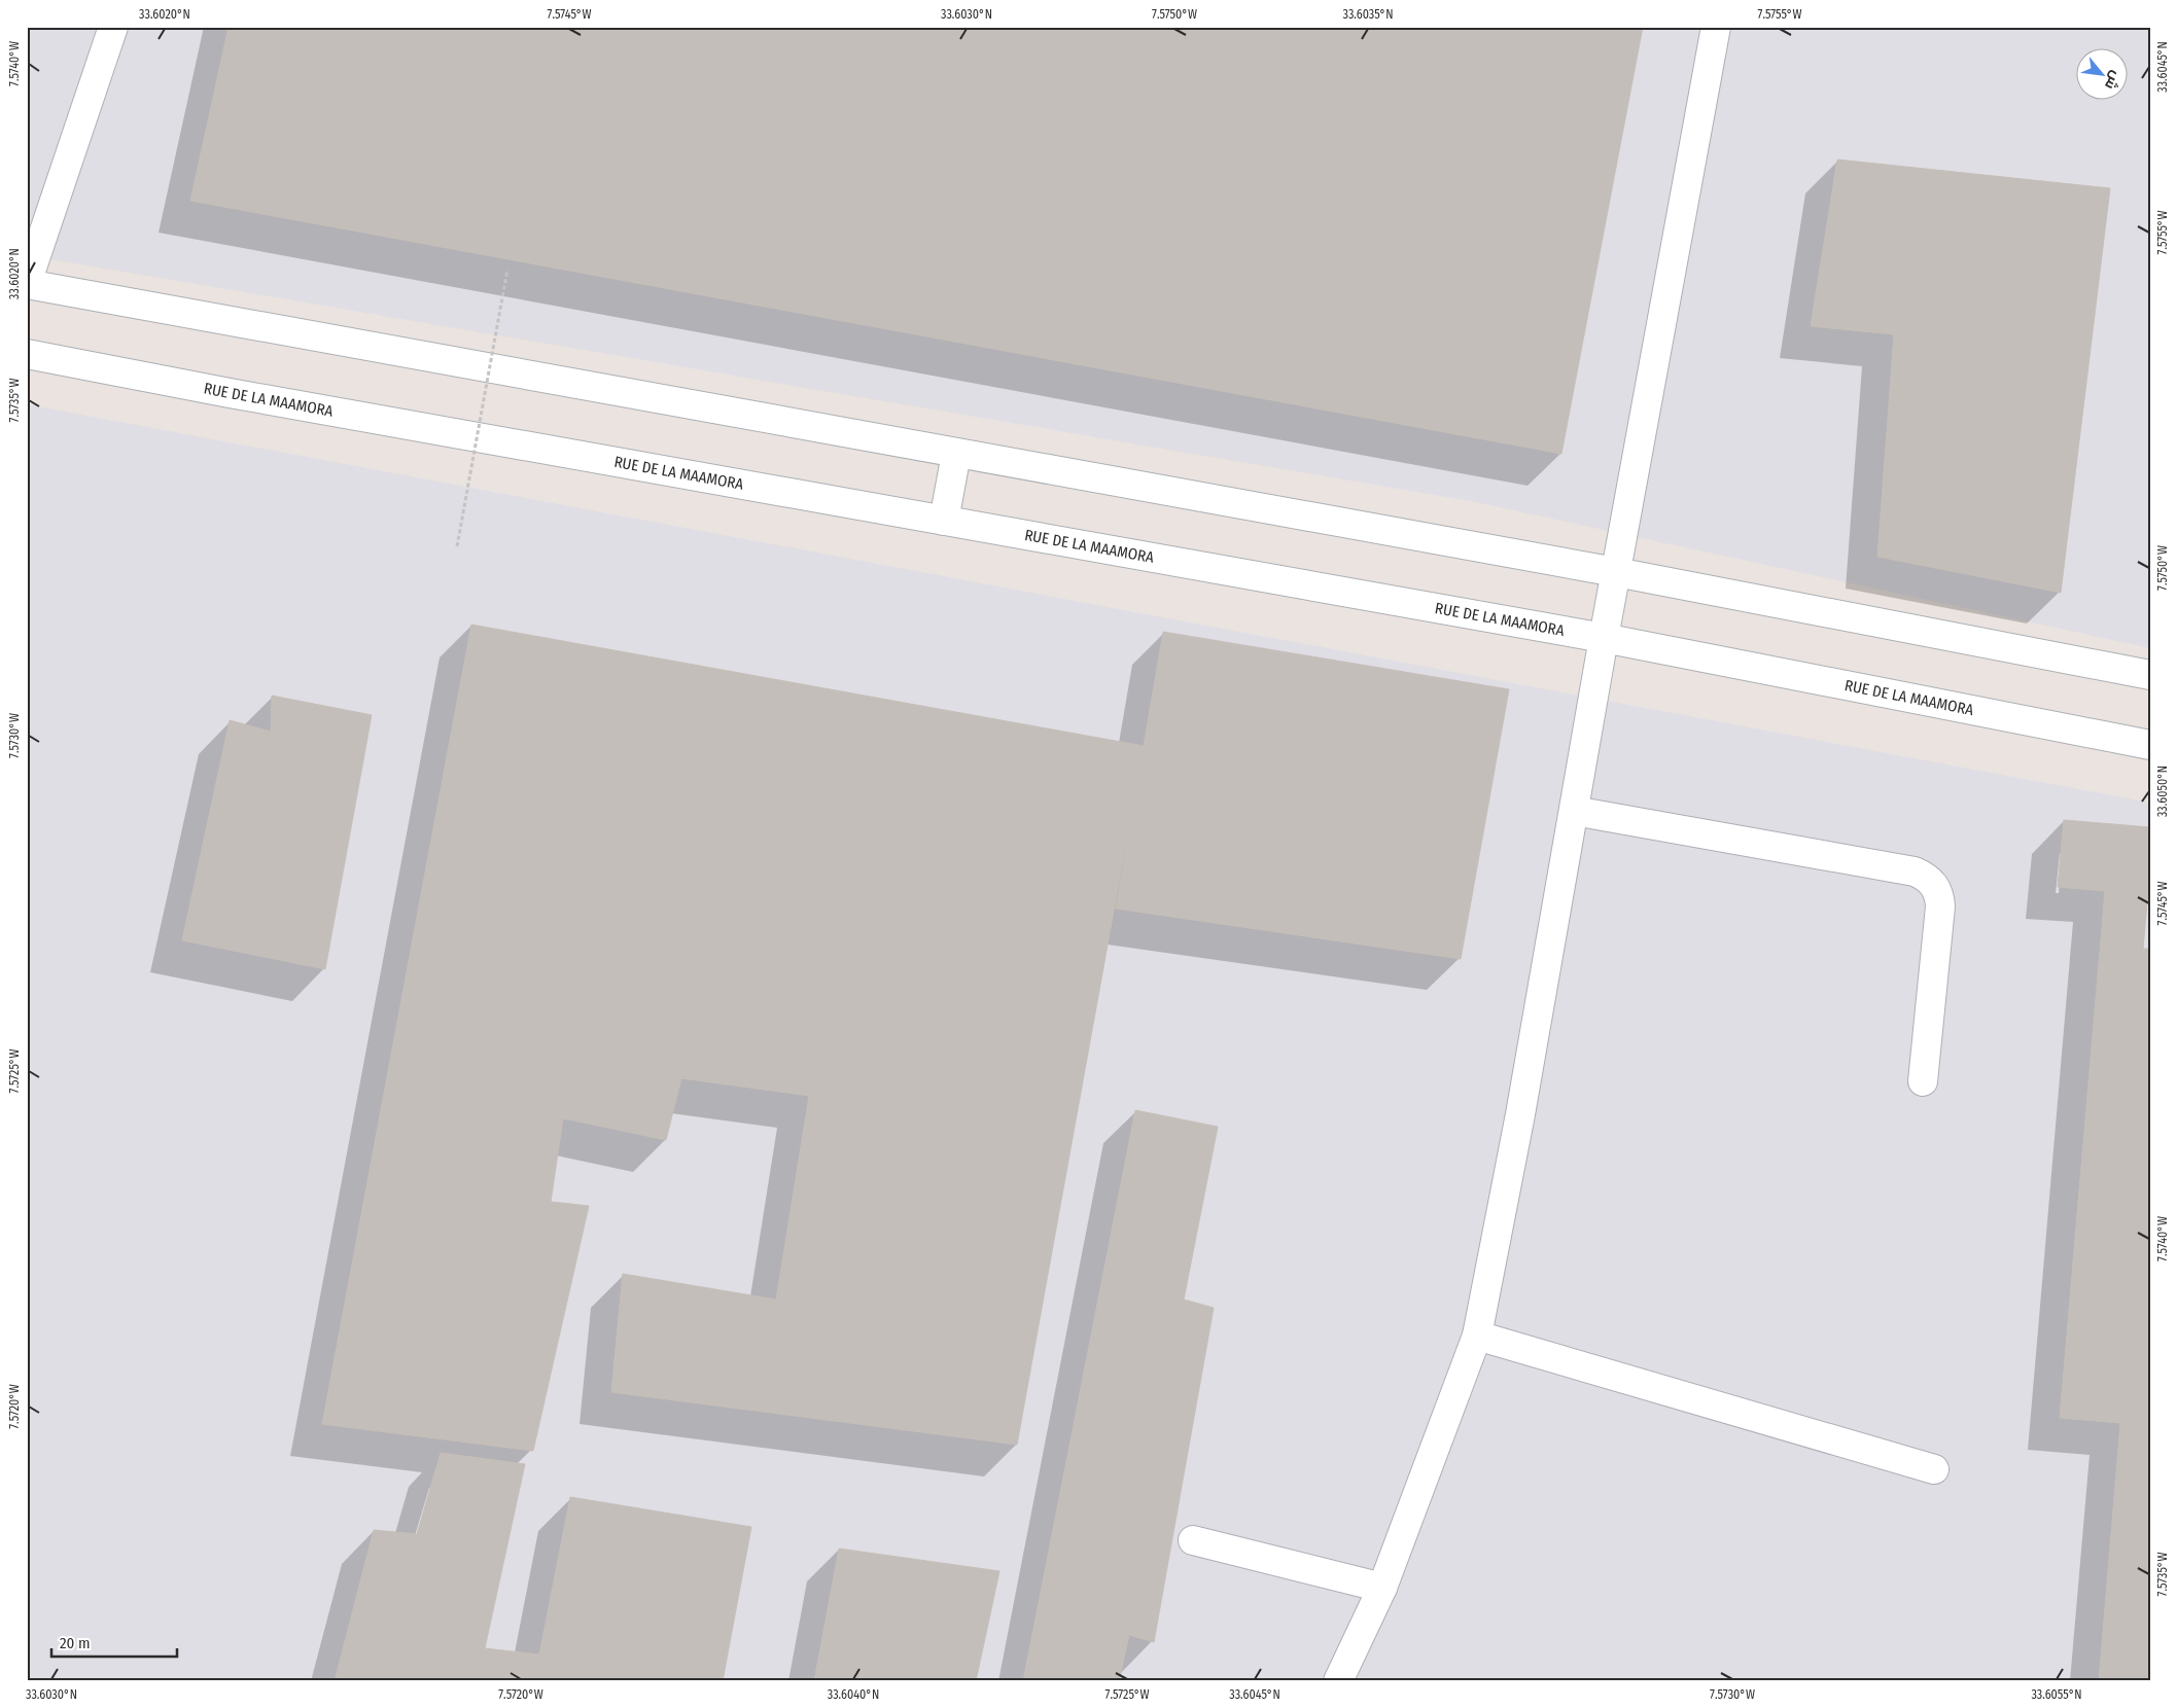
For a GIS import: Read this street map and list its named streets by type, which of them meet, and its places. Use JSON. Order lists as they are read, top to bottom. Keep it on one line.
{"streets":{"street":["RUE DE LA MAAMORA"]},"scale_bar":"20 m","north":"bottom right","coordinates":["33.6020°N","7.5745°W","33.6030°N","7.5750°W","33.6035°N","7.5755°W","7.5740°W","33.6045°N","7.5735°W","7.5730°W","33.6050°N","7.5725°W","7.5720°W","33.6040°N","33.6055°N"]}
